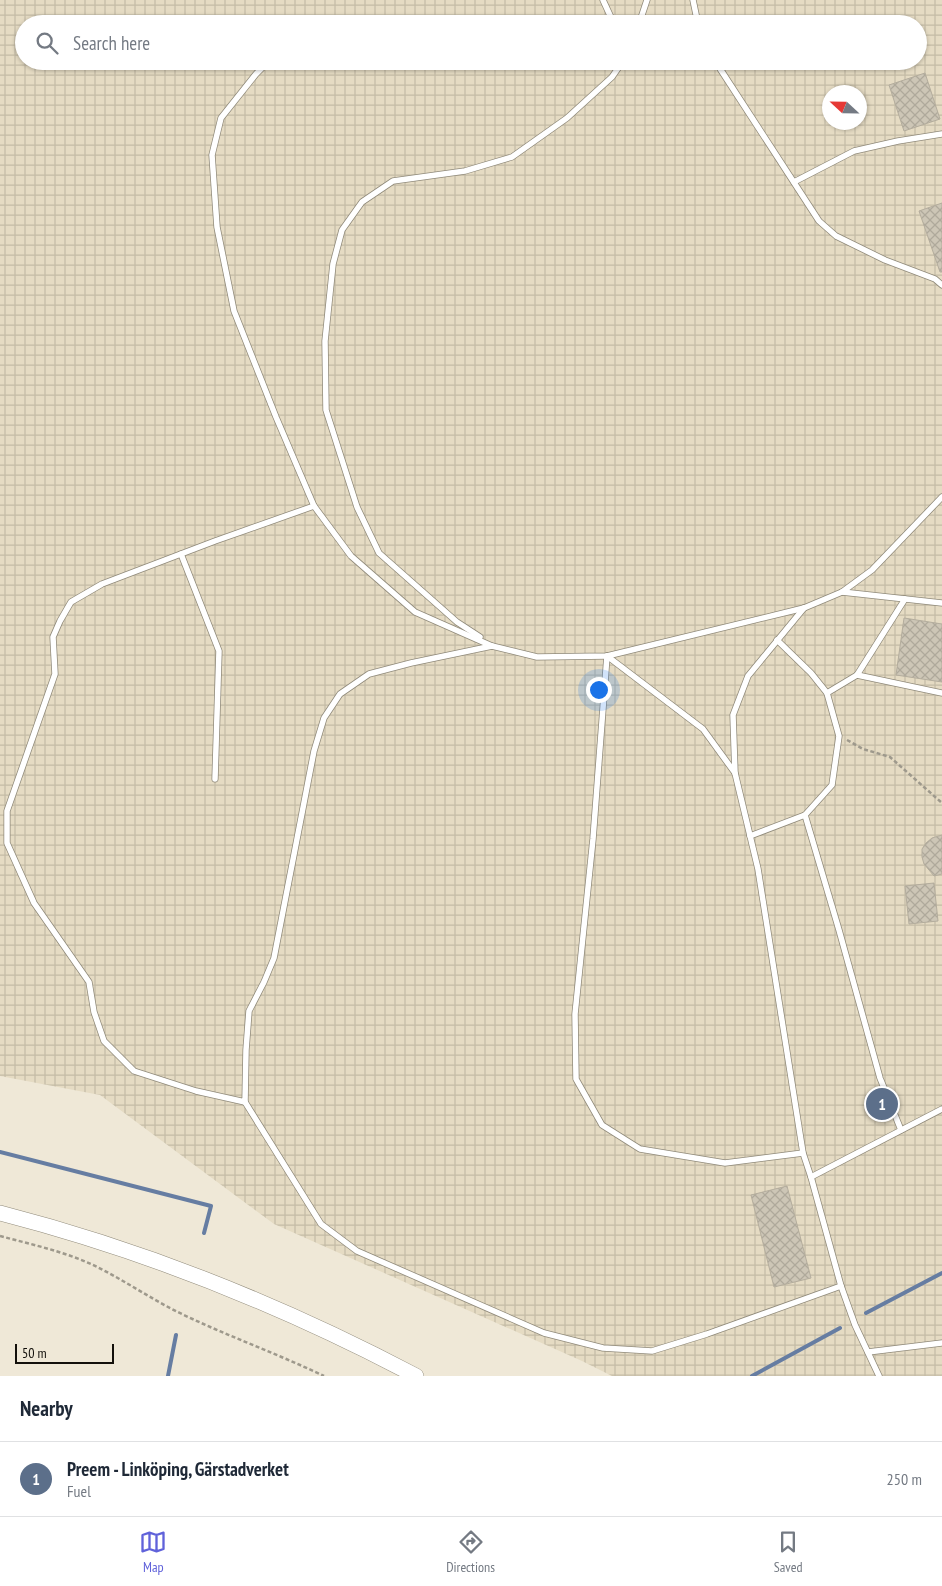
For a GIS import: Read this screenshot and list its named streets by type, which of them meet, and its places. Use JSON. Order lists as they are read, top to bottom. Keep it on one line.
{"scale_bar":"50 m","north":"left","page":{"search":"Search here","pins":"1","scale":"50 m","heading":"Nearby","list":[{"mark":"1","name":"Preem - Linköping, Gärstadverket","note":"Fuel","value":"250 m"}],"nav":["Map","Directions","Saved"]}}
